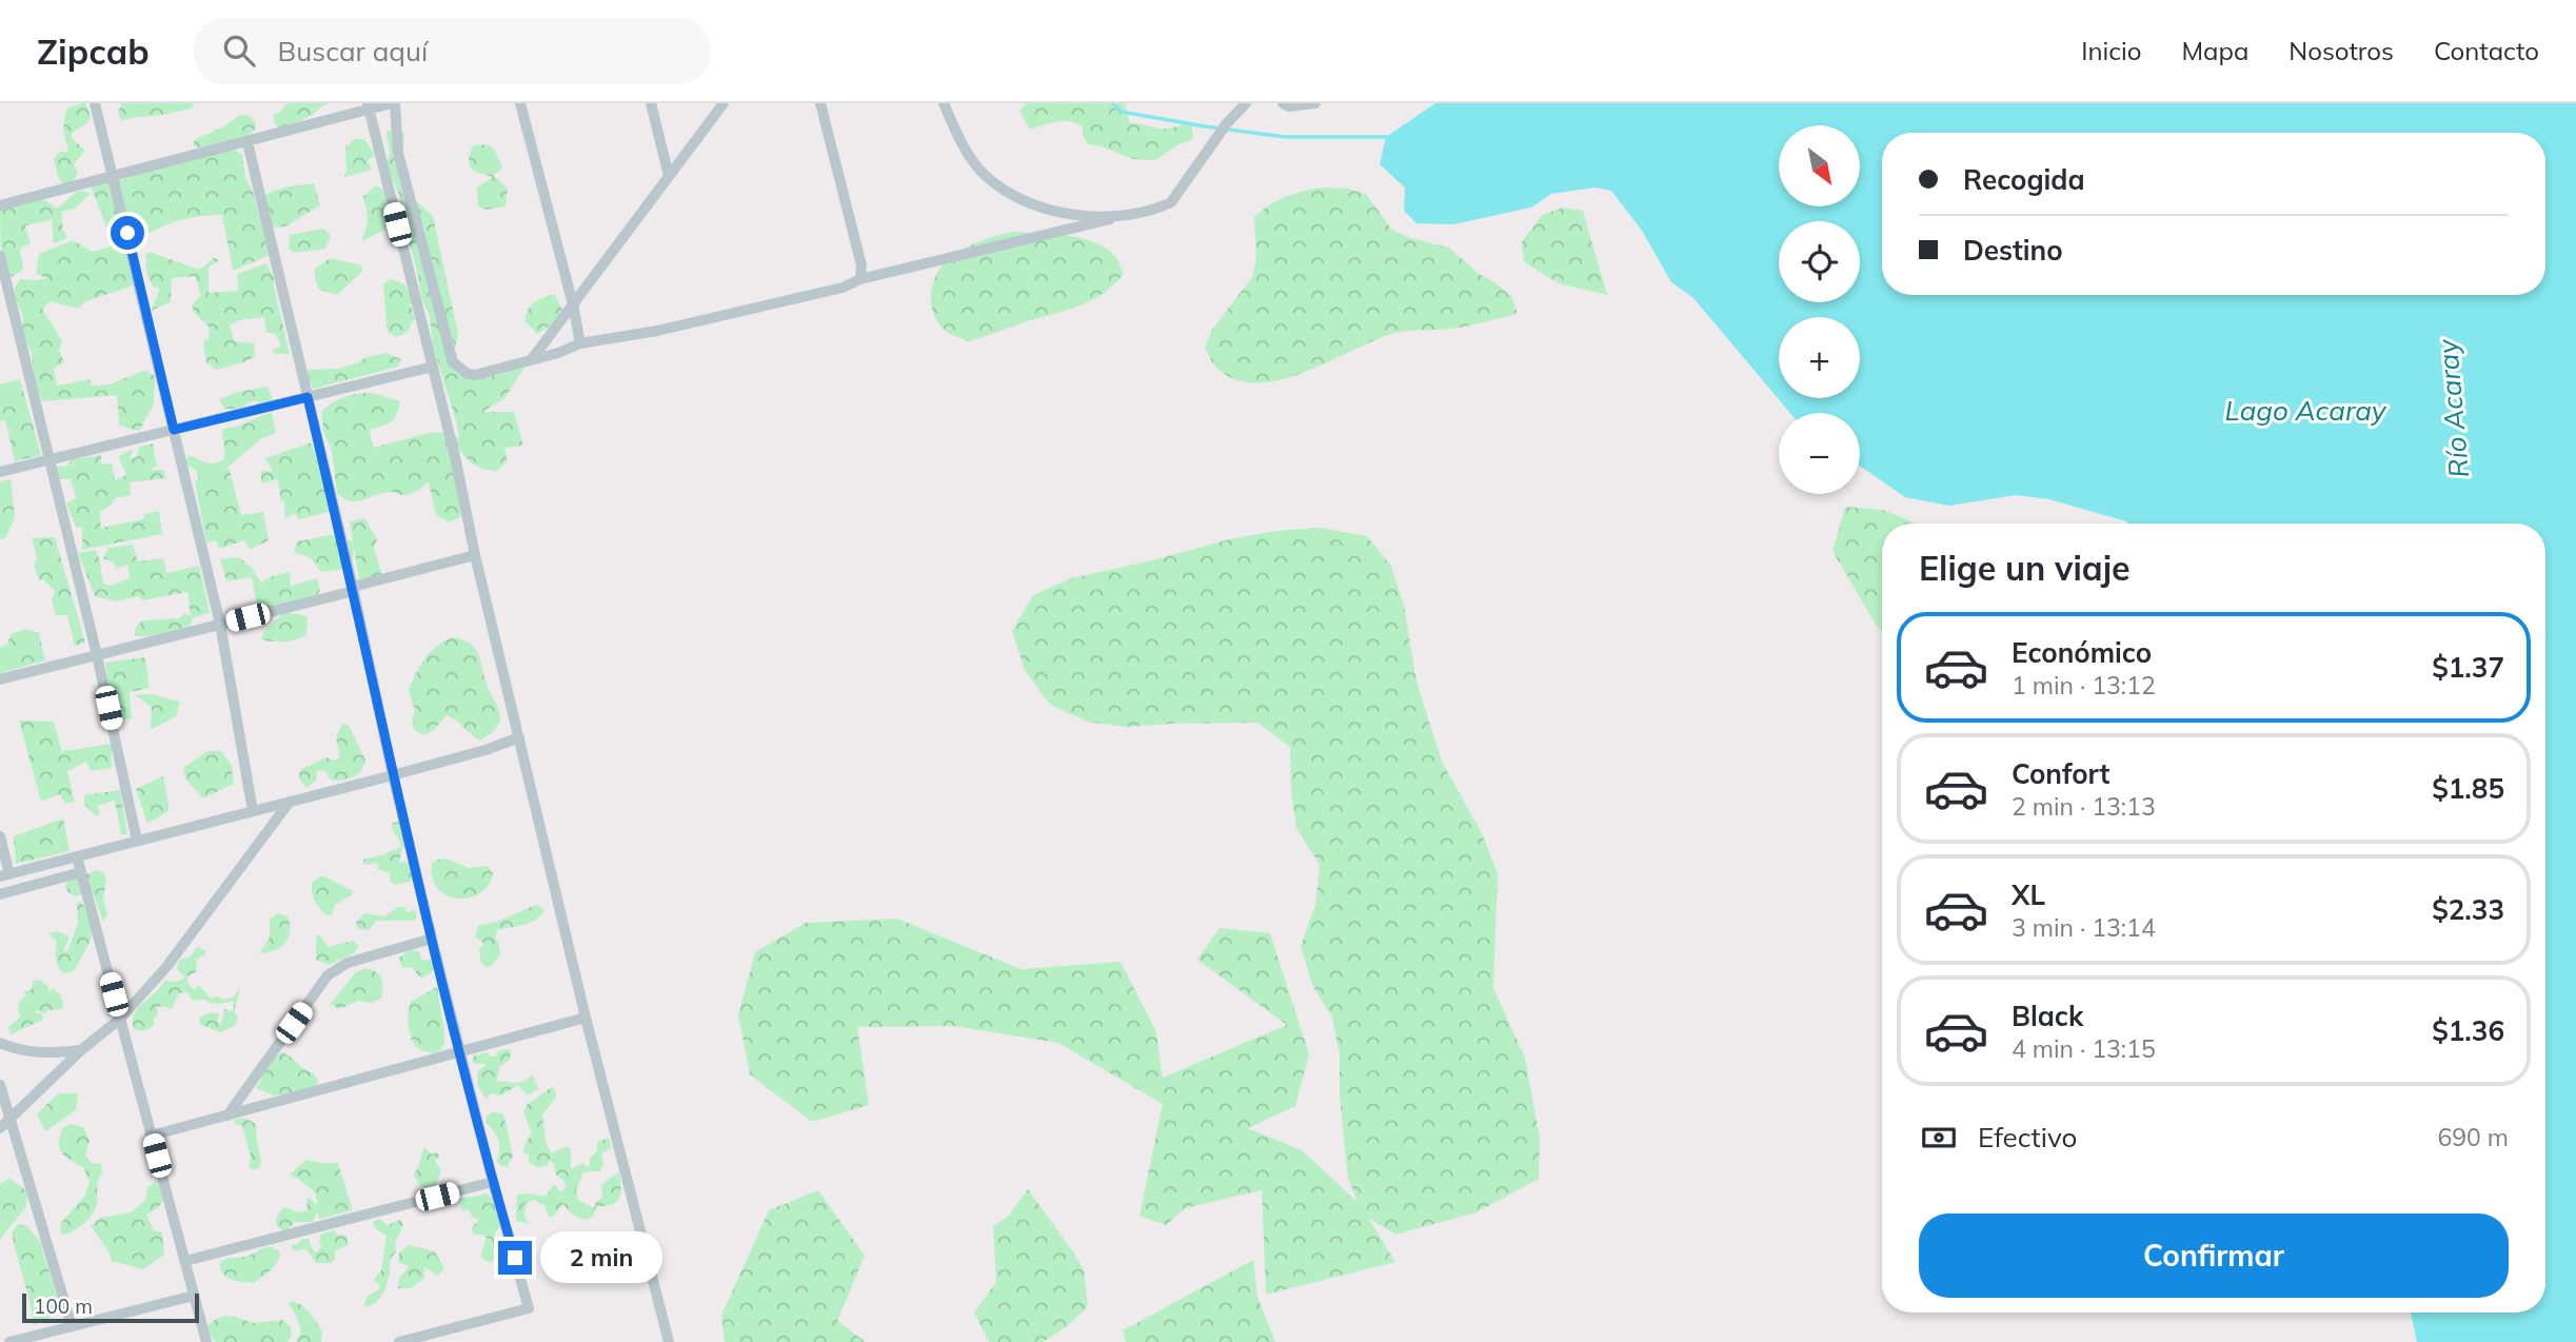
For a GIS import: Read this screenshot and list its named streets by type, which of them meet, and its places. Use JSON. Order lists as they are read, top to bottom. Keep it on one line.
{"water":["Río Acaray","Lago Acaray"],"scale_bar":"100 m","north":"bottom right","page":{"header":"Zipcab","search":"Buscar aquí","nav":["Inicio","Mapa","Nosotros","Contacto"],"map_buttons":["+","−"],"banner":["Recogida","Destino"],"heading":"Elige un viaje","list":[{"name":"Económico","note":"1 min · 13:12","value":"$1.37"},{"name":"Confort","note":"2 min · 13:13","value":"$1.85"},{"name":"XL","note":"3 min · 13:14","value":"$2.33"},{"name":"Black","note":"4 min · 13:15","value":"$1.36"}],"pay":["Efectivo","690 m"],"buttons":"Confirmar","bubble":"2 min","scale":"100 m"}}
